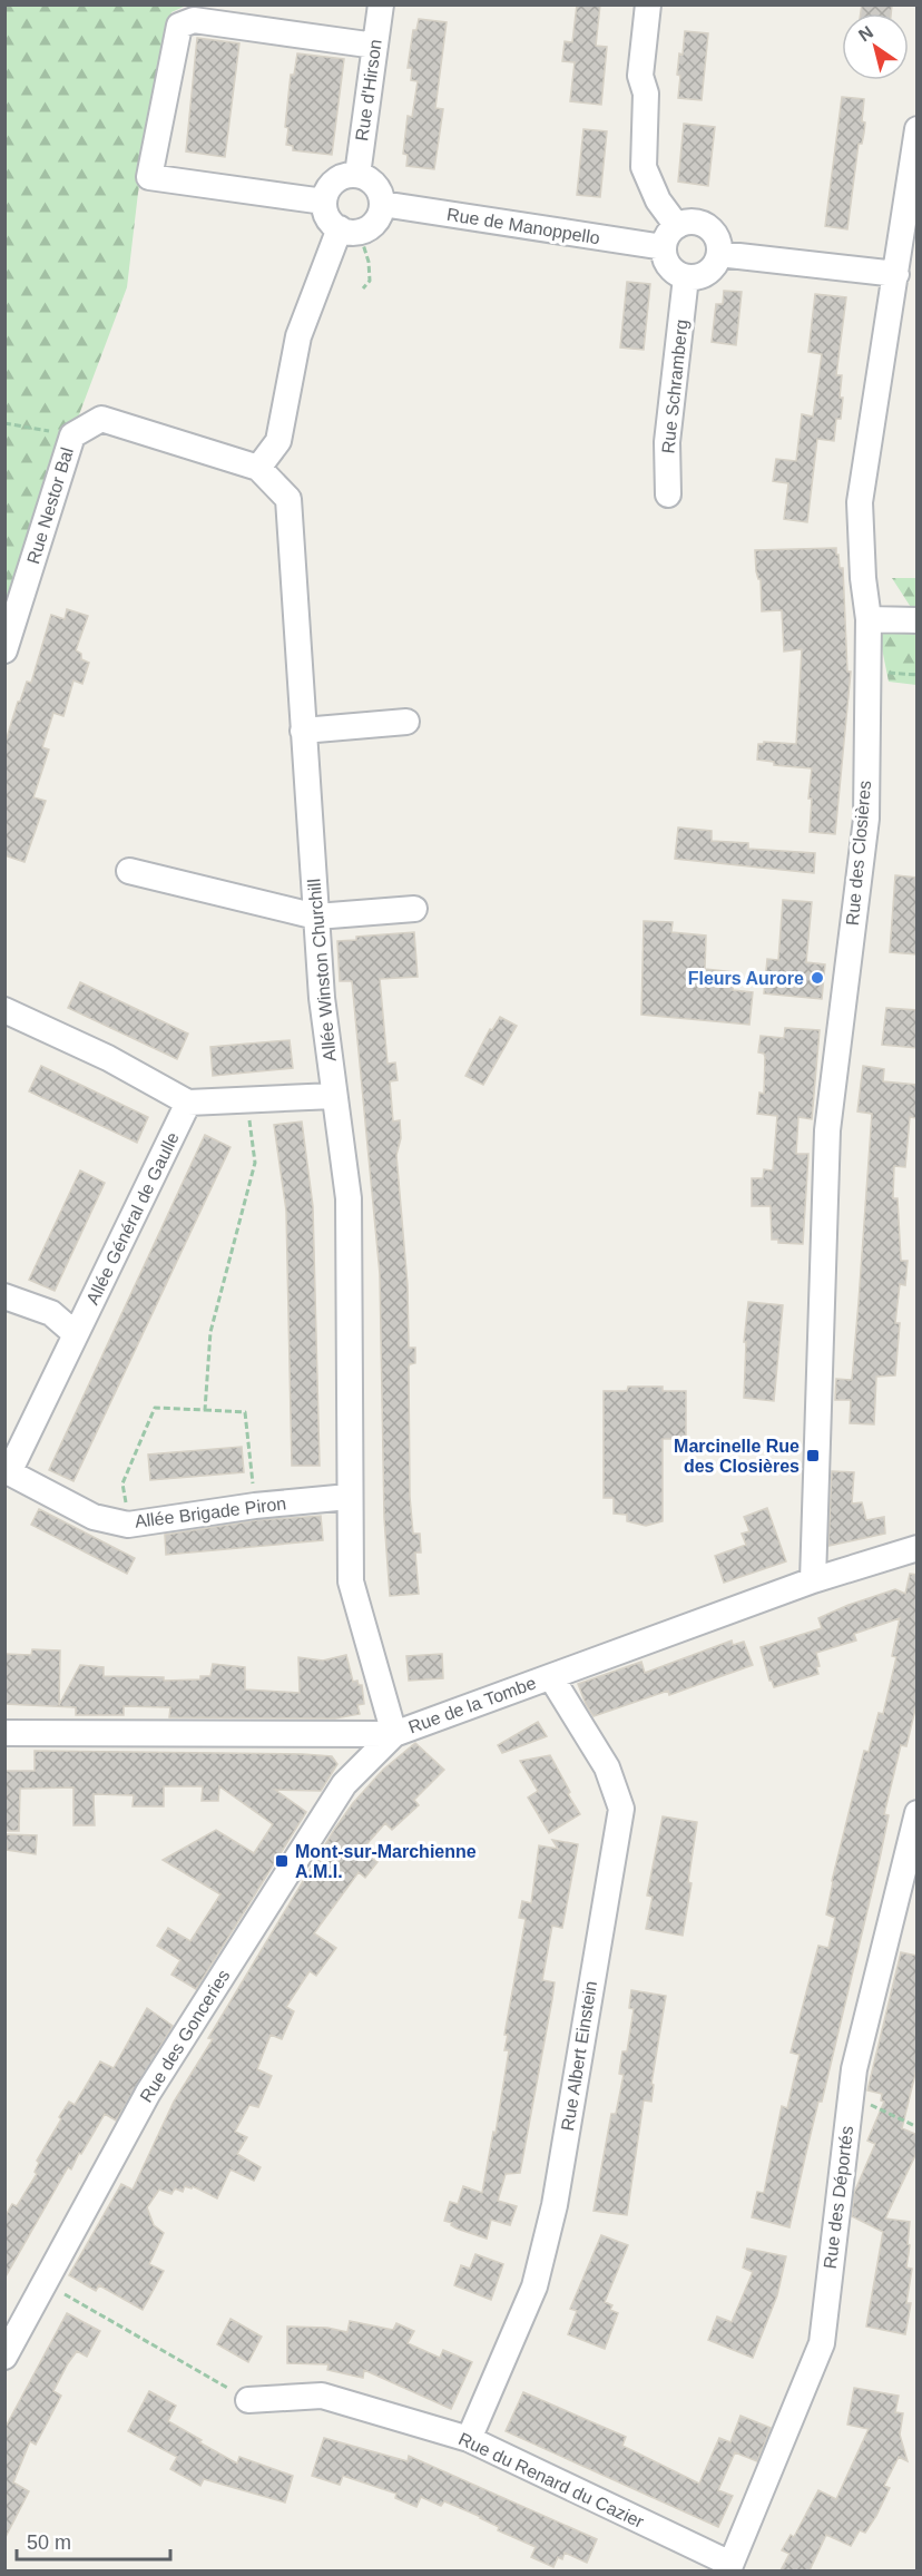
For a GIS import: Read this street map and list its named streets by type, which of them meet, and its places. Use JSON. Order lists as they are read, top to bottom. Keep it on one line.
{"streets":{"street":["Rue d'Hirson","Rue de Manoppello","Rue Schramberg","Rue Nestor Bal","Rue des Closières","Allée Winston Churchill","Allée Général de Gaulle","Allée Brigade Piron","Rue de la Tombe","Rue des Gonceries","Rue Albert Einstein","Rue des Déportés","Rue du Renard du Cazier"]},"crossings":[["Rue d'Hirson","Rue de Manoppello"],["Rue de Manoppello","Rue Schramberg"],["Rue Nestor Bal","Allée Winston Churchill"],["Rue des Closières","Rue de la Tombe"],["Allée Winston Churchill","Allée Brigade Piron"],["Allée Winston Churchill","Rue de la Tombe"],["Allée Winston Churchill","Rue des Gonceries"],["Allée Général de Gaulle","Allée Brigade Piron"],["Rue de la Tombe","Rue des Gonceries"],["Rue de la Tombe","Rue Albert Einstein"],["Rue Albert Einstein","Rue du Renard du Cazier"],["Rue des Déportés","Rue du Renard du Cazier"]],"places":{"other":["Fleurs Aurore"],"transit":["Marcinelle Rue des Closières","Mont-sur-Marchienne A.M.I."]},"scale_bar":"50 m","north":"top left"}
